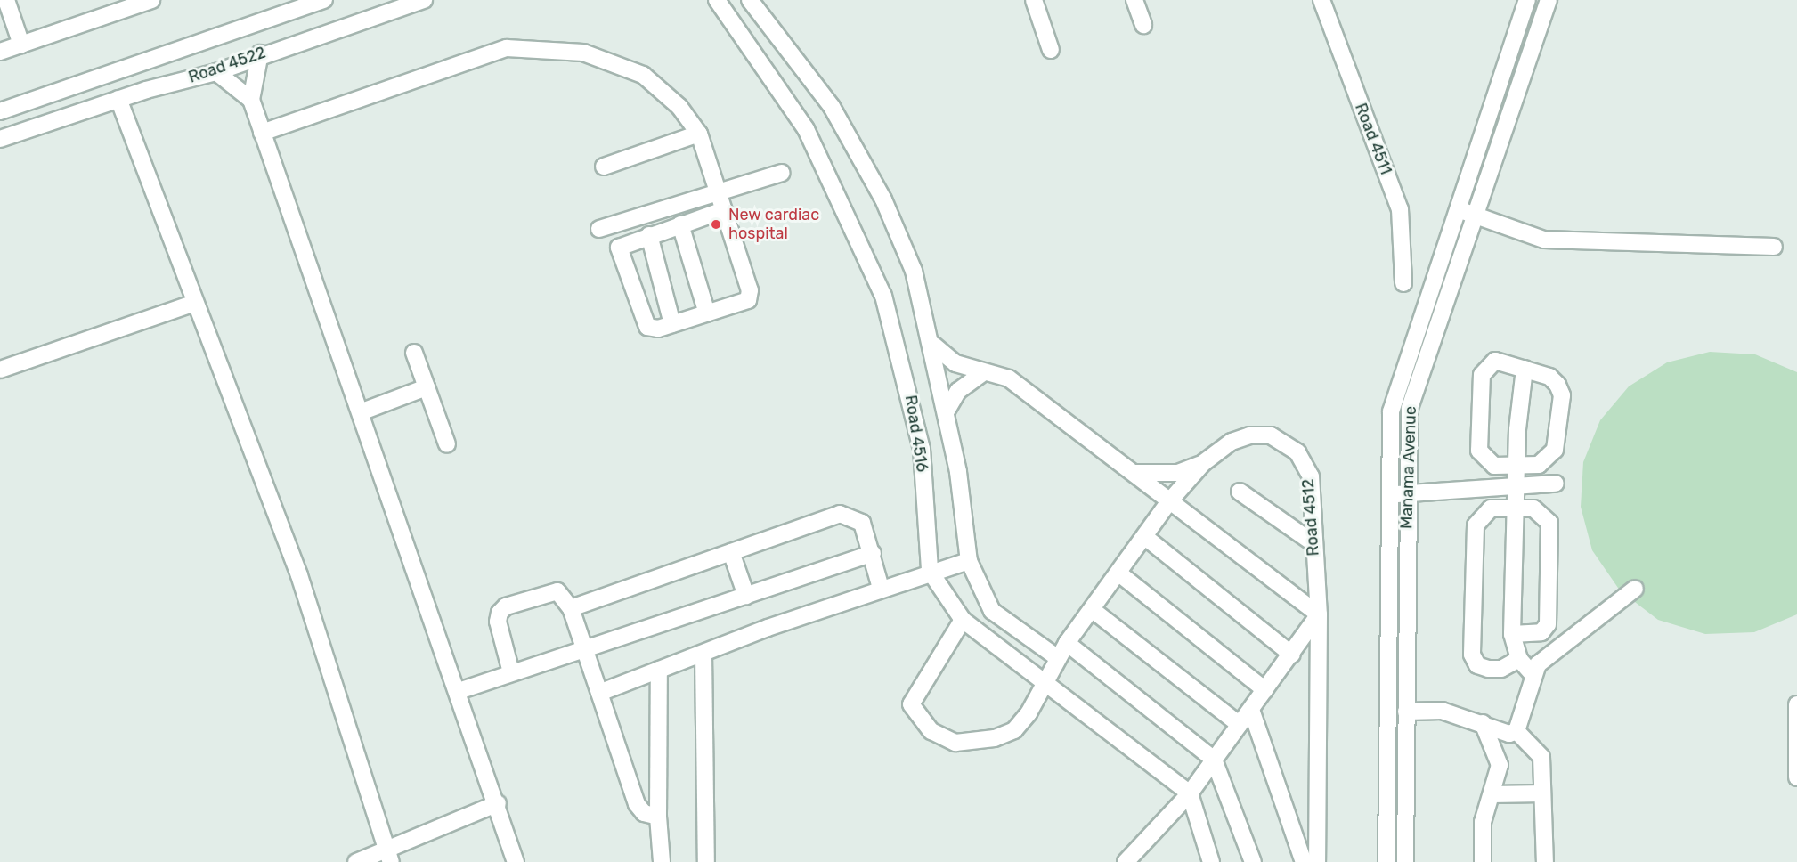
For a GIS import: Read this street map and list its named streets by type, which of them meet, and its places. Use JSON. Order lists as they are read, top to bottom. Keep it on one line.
{"streets":{"street":["Road 4522","Road 4511","Road 4516","Manama Avenue","Road 4512"]},"crossings":[["Road 4516","Road 4512"]],"places":["New cardiac hospital"]}
